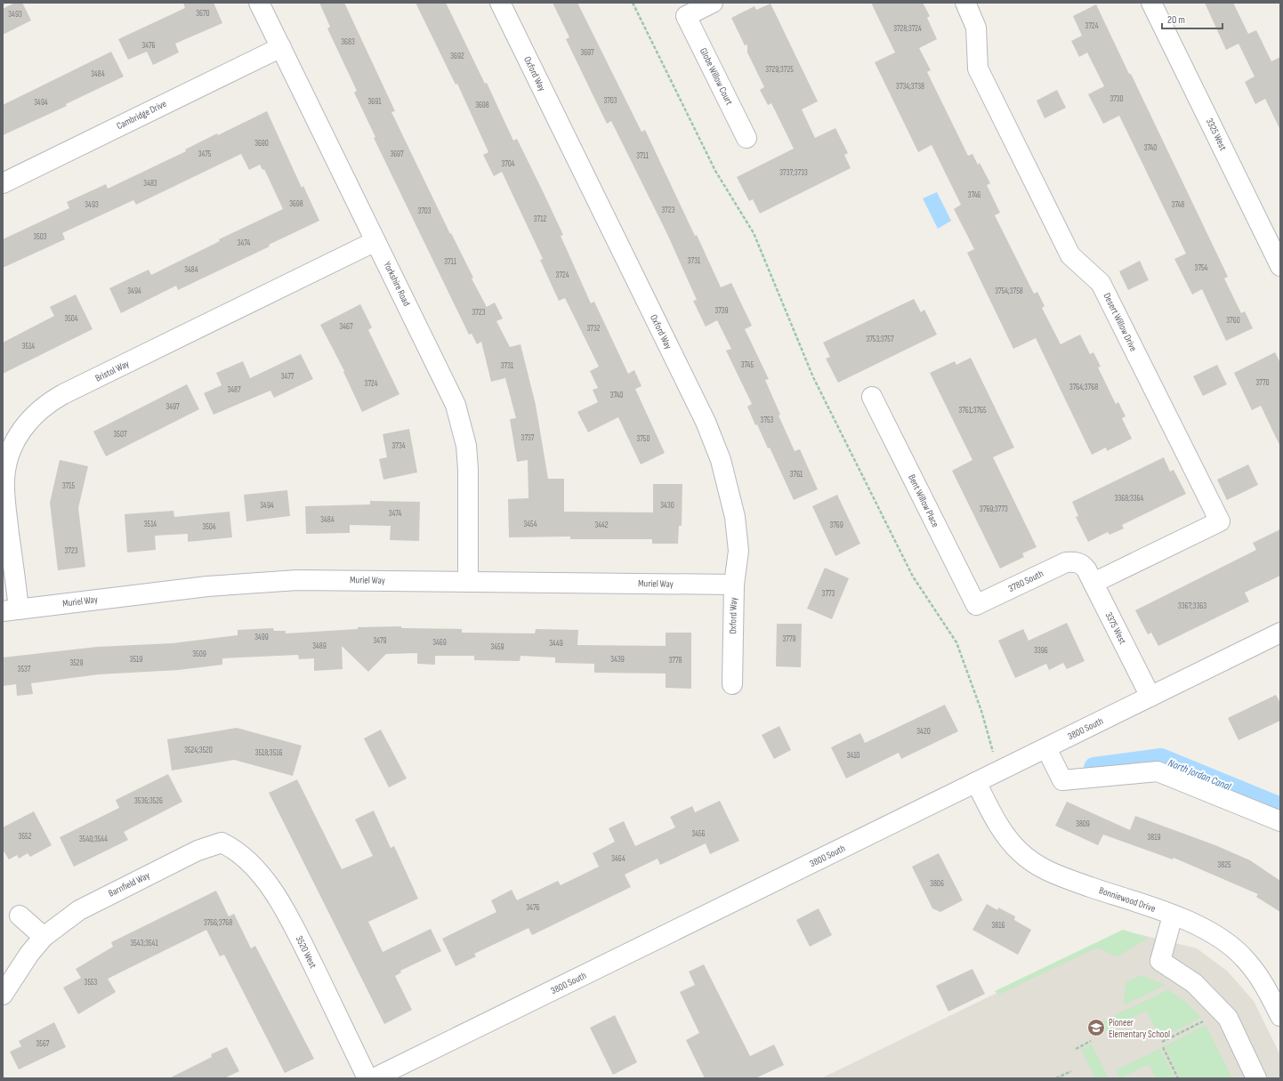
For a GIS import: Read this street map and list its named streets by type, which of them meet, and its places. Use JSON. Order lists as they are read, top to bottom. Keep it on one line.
{"streets":{"street":["Oxford Way","Globe Willow Court","Cambridge Drive","3325 West","Yorkshire Road","Desert Willow Drive","Bristol Way","Bent Willow Place","Muriel Way","3780 South","3375 West","3800 South","Barnfield Way","Bonniewood Drive","3520 West"]},"crossings":[["Oxford Way","Muriel Way"],["Cambridge Drive","Yorkshire Road"],["Yorkshire Road","Bristol Way"],["Yorkshire Road","Muriel Way"],["Desert Willow Drive","3375 West"],["Bristol Way","Muriel Way"],["Bent Willow Place","3780 South"],["3780 South","3375 West"],["3375 West","3800 South"],["3800 South","Bonniewood Drive"],["Barnfield Way","3520 West"]],"water":["North Jordan Canal"],"places":{"school or university":["Pioneer Elementary School"]},"house_numbers":["3670","3493","3724","3728;3724","3683","3476","3697","3692","3729;3725","3484","3734;3738","3730","3703","3691","3494","3698","3690","3740","3475","3697","3711","3704","3737;3733","3483","3746","3698","3493","3748","3723","3703","3712","3503","3474","3731","3711","3754","3484","3724","3494","3754;3758","3739","3723","3504","3760","3467","3732","3753;3757","3514","3745","3731","3477","3770","3724","3764;3768","3487","3740","3497","3761;3765","3753","3507","3737","3750","3734","3761","3715","3368;3364","3494","3430","3769;3773","3474","3484","3514","3454","3442","3769","3504","3723","3773","3367;3363","3499","3779","3479","3469","3449","3489","3459","3396","3509","3519","3439","3778","3529","3537","3420","3524;3520","3518;3516","3410","3536;3526","3809","3456","3552","3819","3540;3544","3464","3825","3806","3476","3766;3768","3816","3543;3541","3553","3567"],"scale_bar":"20 m"}
